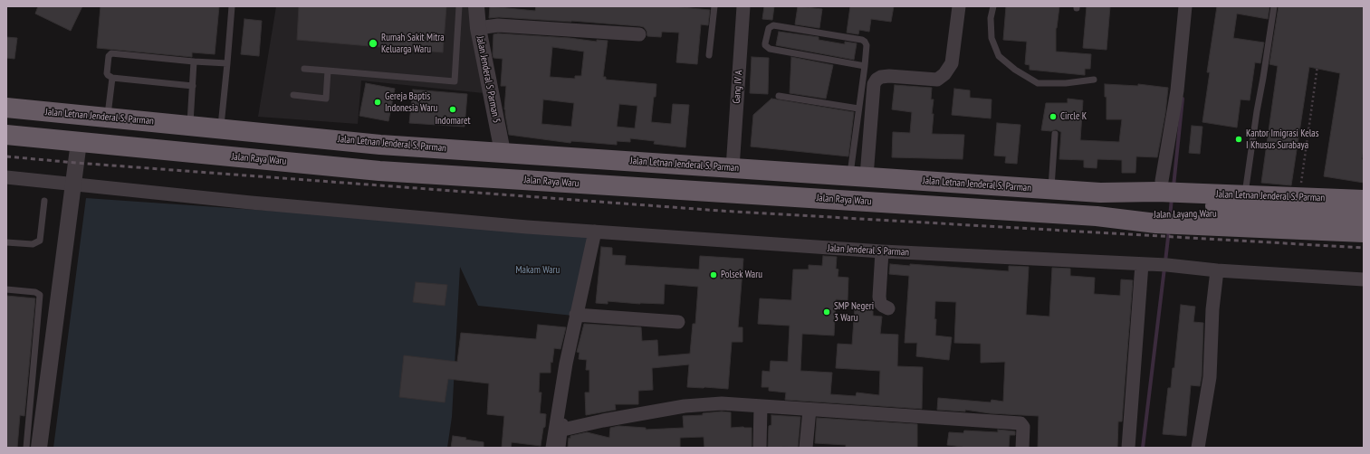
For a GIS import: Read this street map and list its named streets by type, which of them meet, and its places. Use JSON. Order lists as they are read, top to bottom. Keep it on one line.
{"streets":{"highway":["Jalan Letnan Jenderal S. Parman","Jalan Raya Waru","Jalan Layang Waru"],"street":["Jalan Jenderal S Parman 5","Gang IV A","Jalan Jenderal S Parman"]},"crossings":[["Jalan Jenderal S Parman 5","Jalan Letnan Jenderal S. Parman"],["Gang IV A","Jalan Letnan Jenderal S. Parman"],["Jalan Letnan Jenderal S. Parman","Jalan Raya Waru"],["Jalan Letnan Jenderal S. Parman","Jalan Layang Waru"]],"parks":["Makam Waru"],"places":["Rumah Sakit Mitra Keluarga Waru","Gereja Baptis Indonesia Waru","Indomaret","Circle K","Kantor Imigrasi Kelas I Khusus Surabaya","Polsek Waru","SMP Negeri 3 Waru"]}
